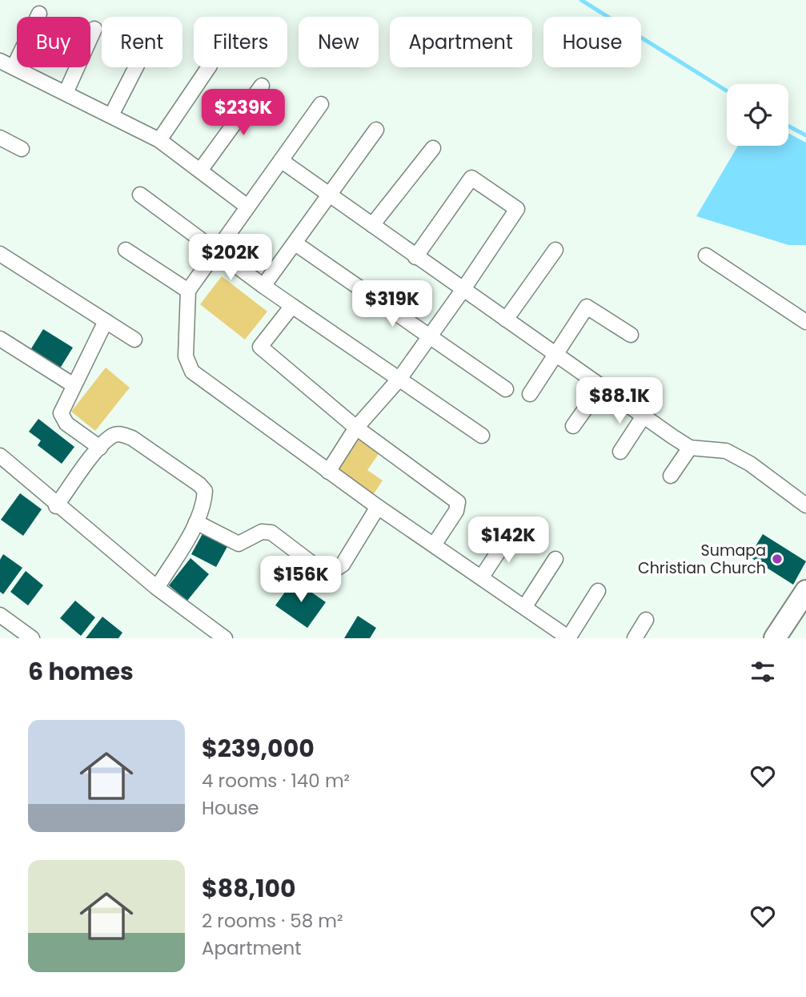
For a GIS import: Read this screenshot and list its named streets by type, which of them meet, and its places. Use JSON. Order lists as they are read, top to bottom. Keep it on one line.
{"places":["Sumapa Christian Church"],"page":{"chip":["Buy","Rent","Filters","New","Apartment","House"],"price":["$239K","$202K","$319K","$88.1K","$142K","$156K"],"heading":"6 homes","list":[{"name":"$239,000","note":"4 rooms · 140 m² · House"},{"name":"$88,100","note":"2 rooms · 58 m² · Apartment"}]}}
